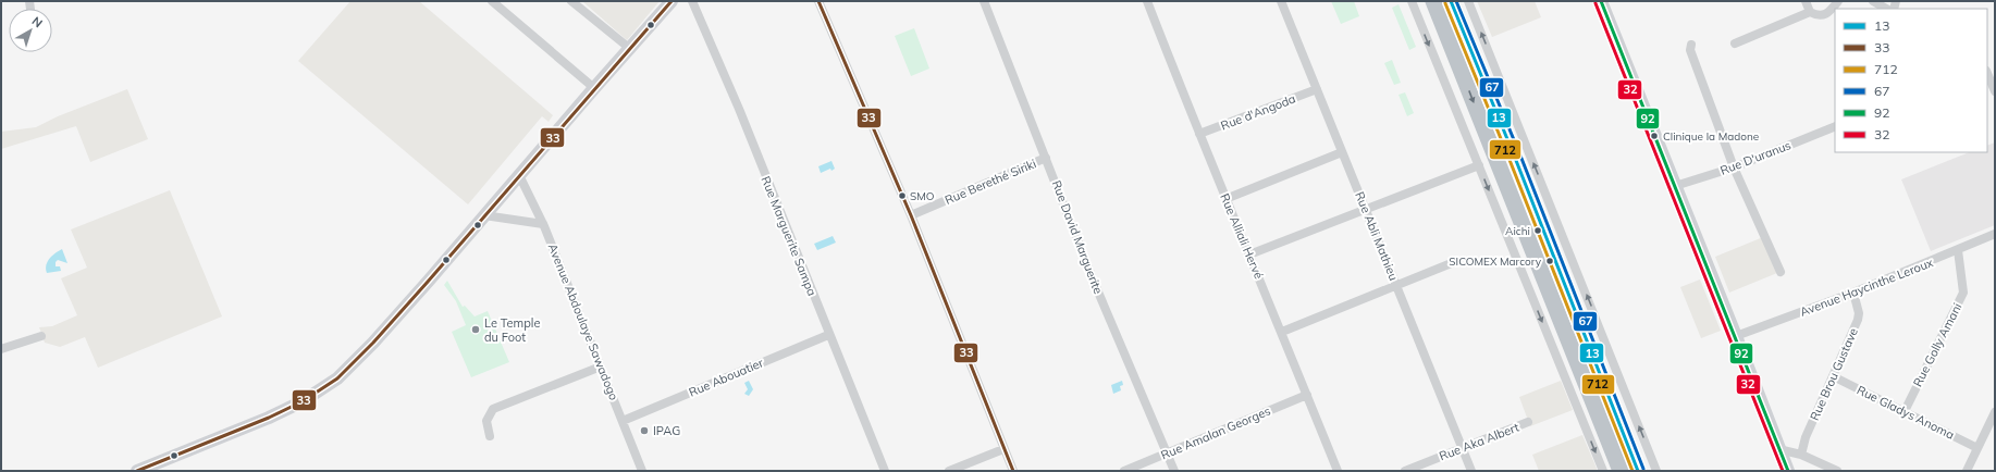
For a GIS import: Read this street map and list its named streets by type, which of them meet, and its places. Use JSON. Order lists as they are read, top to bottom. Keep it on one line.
{"streets":{"street":["Rue d'Angoda","Rue D'uranus","Rue Berethé Siriki","Rue Marguerite Sampa","Rue Alliali Hervé","Rue Abli Mathieu","Rue David Marguerite","Avenue Haycinthe Leroux","Avenue Abdoulaye Sawadogo","Rue Golly Amani","Rue Brou Gustave","Rue Abouatier","Rue Gladys Anoma","Rue Amalan Georges","Rue Aka Albert"]},"crossings":[["Rue d'Angoda","Rue Alliali Hervé"],["Rue d'Angoda","Rue Abli Mathieu"],["Rue Berethé Siriki","Rue David Marguerite"],["Rue Marguerite Sampa","Rue Abouatier"],["Rue Alliali Hervé","Rue Amalan Georges"],["Rue Abli Mathieu","Rue Aka Albert"],["Rue David Marguerite","Rue Amalan Georges"],["Avenue Haycinthe Leroux","Rue Golly Amani"],["Avenue Haycinthe Leroux","Rue Brou Gustave"],["Avenue Abdoulaye Sawadogo","Rue Abouatier"],["Rue Golly Amani","Rue Gladys Anoma"],["Rue Brou Gustave","Rue Gladys Anoma"]],"places":["Clinique la Madone","SMO","Aichi","SICOMEX Marcory","Le Temple du Foot","IPAG"],"lines":["transit line 13","transit line 33","transit line 67","transit line 92","transit line 712","transit line 32"],"legend":["13","33","712","67","92","32"],"north":"top right"}
